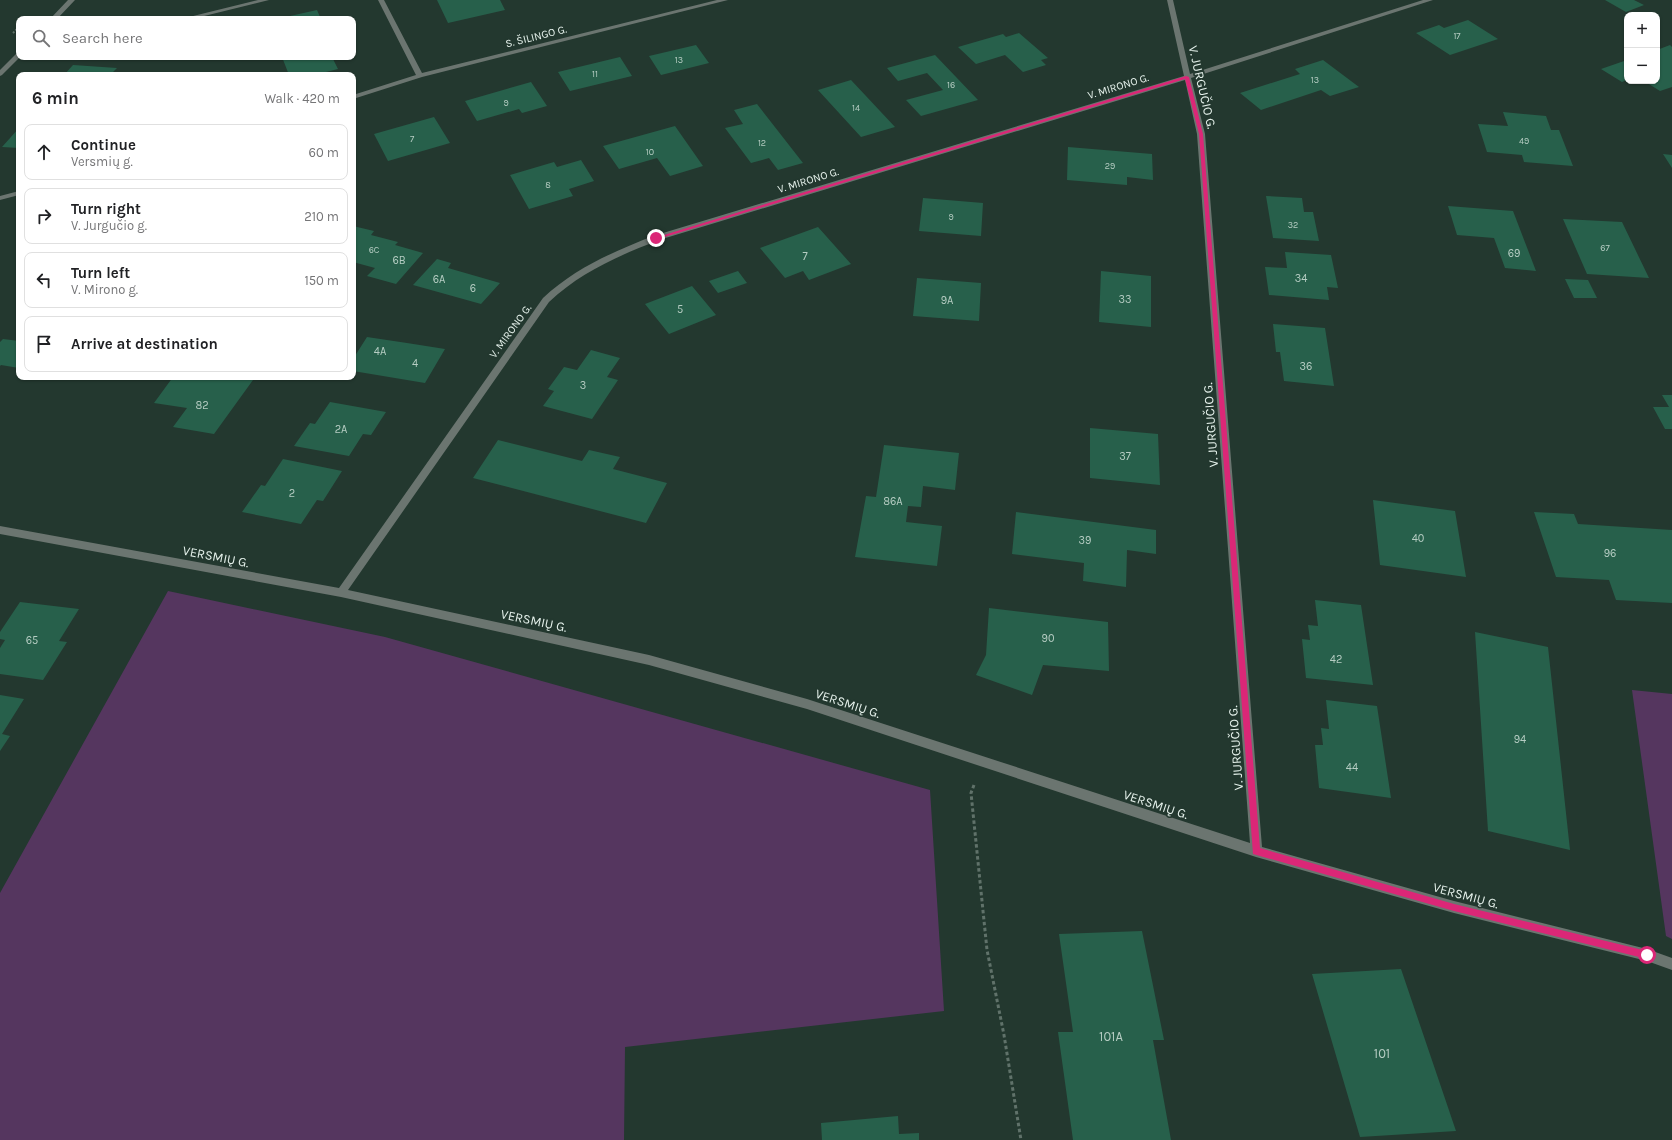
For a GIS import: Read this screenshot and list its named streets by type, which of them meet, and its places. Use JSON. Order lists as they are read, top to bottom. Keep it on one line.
{"streets":{"street":["S. ŠILINGO G.","V. MIRONO G.","V. JURGUČIO G.","VERSMIŲ G."]},"crossings":[["V. MIRONO G.","V. JURGUČIO G."],["V. MIRONO G.","VERSMIŲ G."],["V. JURGUČIO G.","VERSMIŲ G."]],"house_numbers":["17","13","11","13","16","9","14","7","49","12","10","29","8","9","32","67","6C","69","7","6B","34","6A","6","33","9A","5","4A","4","36","3","82","2A","37","2","86A","40","39","96","90","65","42","94","44","101A","101"],"page":{"map_buttons":["+","−"],"search":"Search here","heading":["6 min","Walk · 420 m"],"list":[["Continue","Versmių g.","60 m"],["Turn right","V. Jurgučio g.","210 m"],["Turn left","V. Mirono g.","150 m"],"Arrive at destination"]}}
